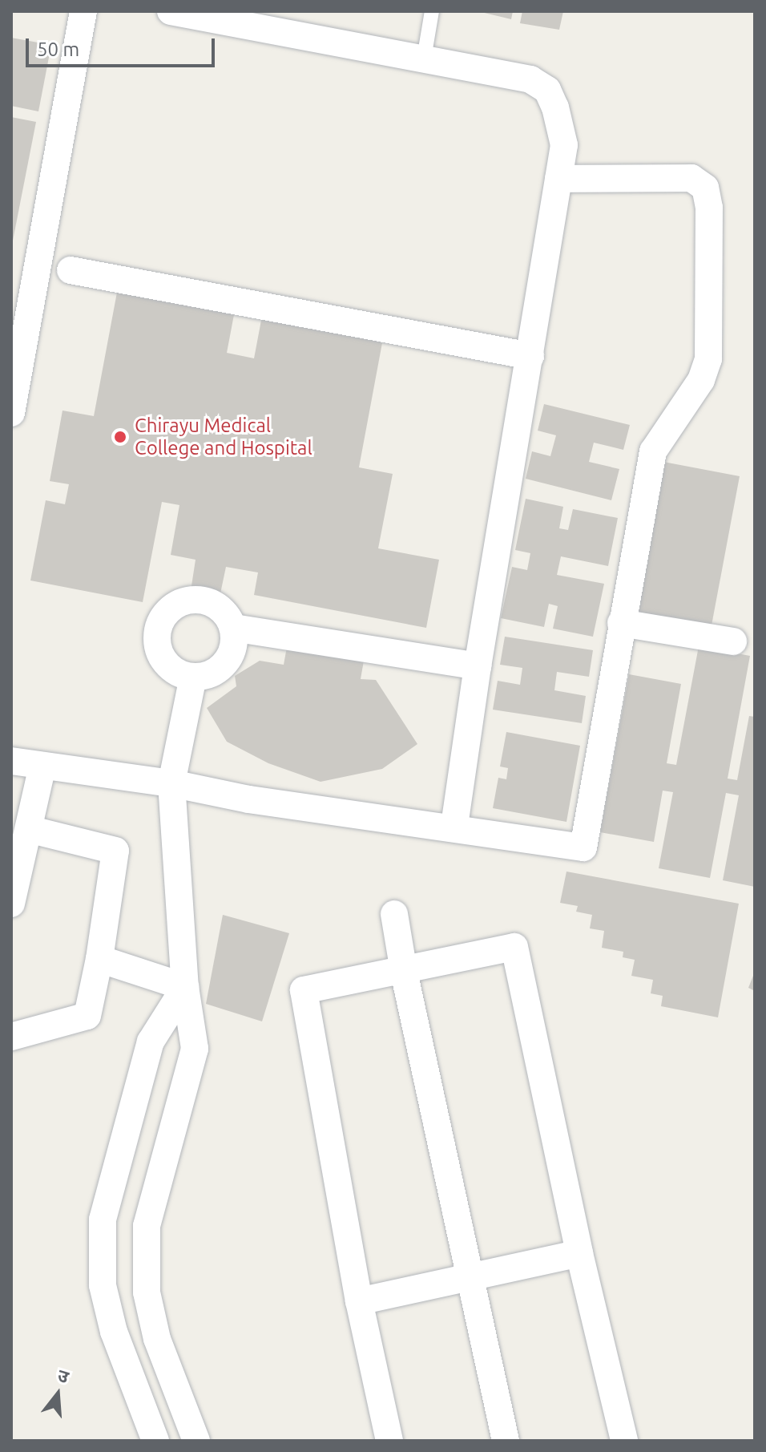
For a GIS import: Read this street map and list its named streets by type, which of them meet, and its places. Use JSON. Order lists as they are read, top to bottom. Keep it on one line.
{"places":["Chirayu Medical College and Hospital"],"scale_bar":"50 m","north":"top"}
